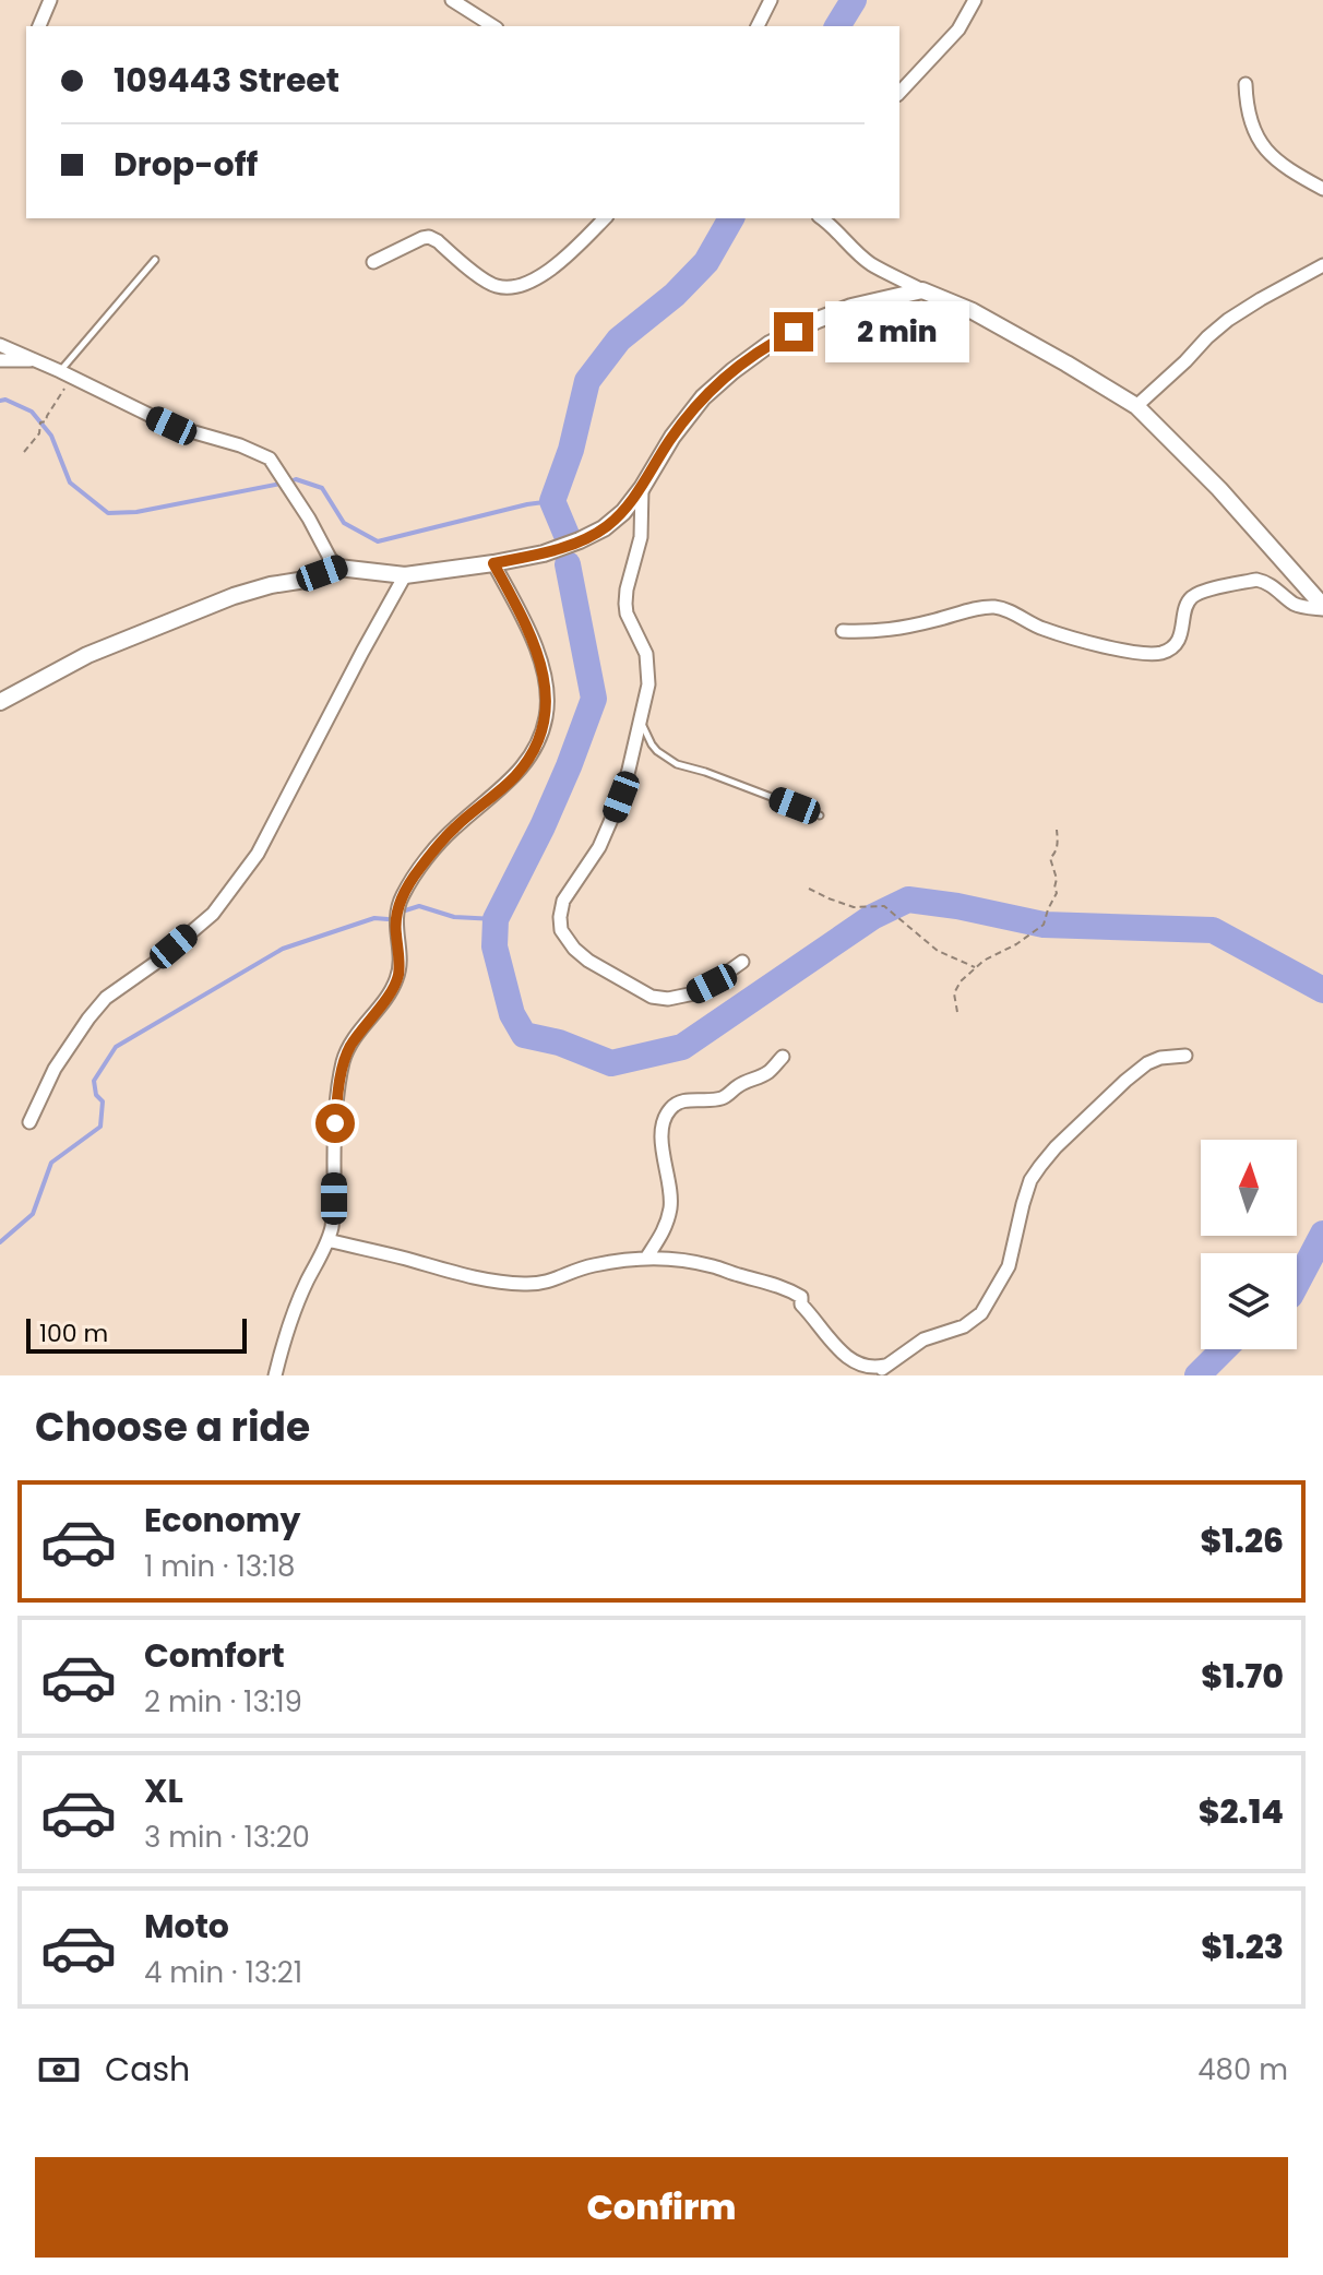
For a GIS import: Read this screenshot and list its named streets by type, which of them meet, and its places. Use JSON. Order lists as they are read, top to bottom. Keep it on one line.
{"scale_bar":"100 m","north":"top","page":{"banner":["109443 Street","Drop-off"],"bubble":"2 min","scale":"100 m","heading":"Choose a ride","list":[{"name":"Economy","note":"1 min · 13:18","value":"$1.26"},{"name":"Comfort","note":"2 min · 13:19","value":"$1.70"},{"name":"XL","note":"3 min · 13:20","value":"$2.14"},{"name":"Moto","note":"4 min · 13:21","value":"$1.23"}],"pay":["Cash","480 m"],"buttons":"Confirm"}}
